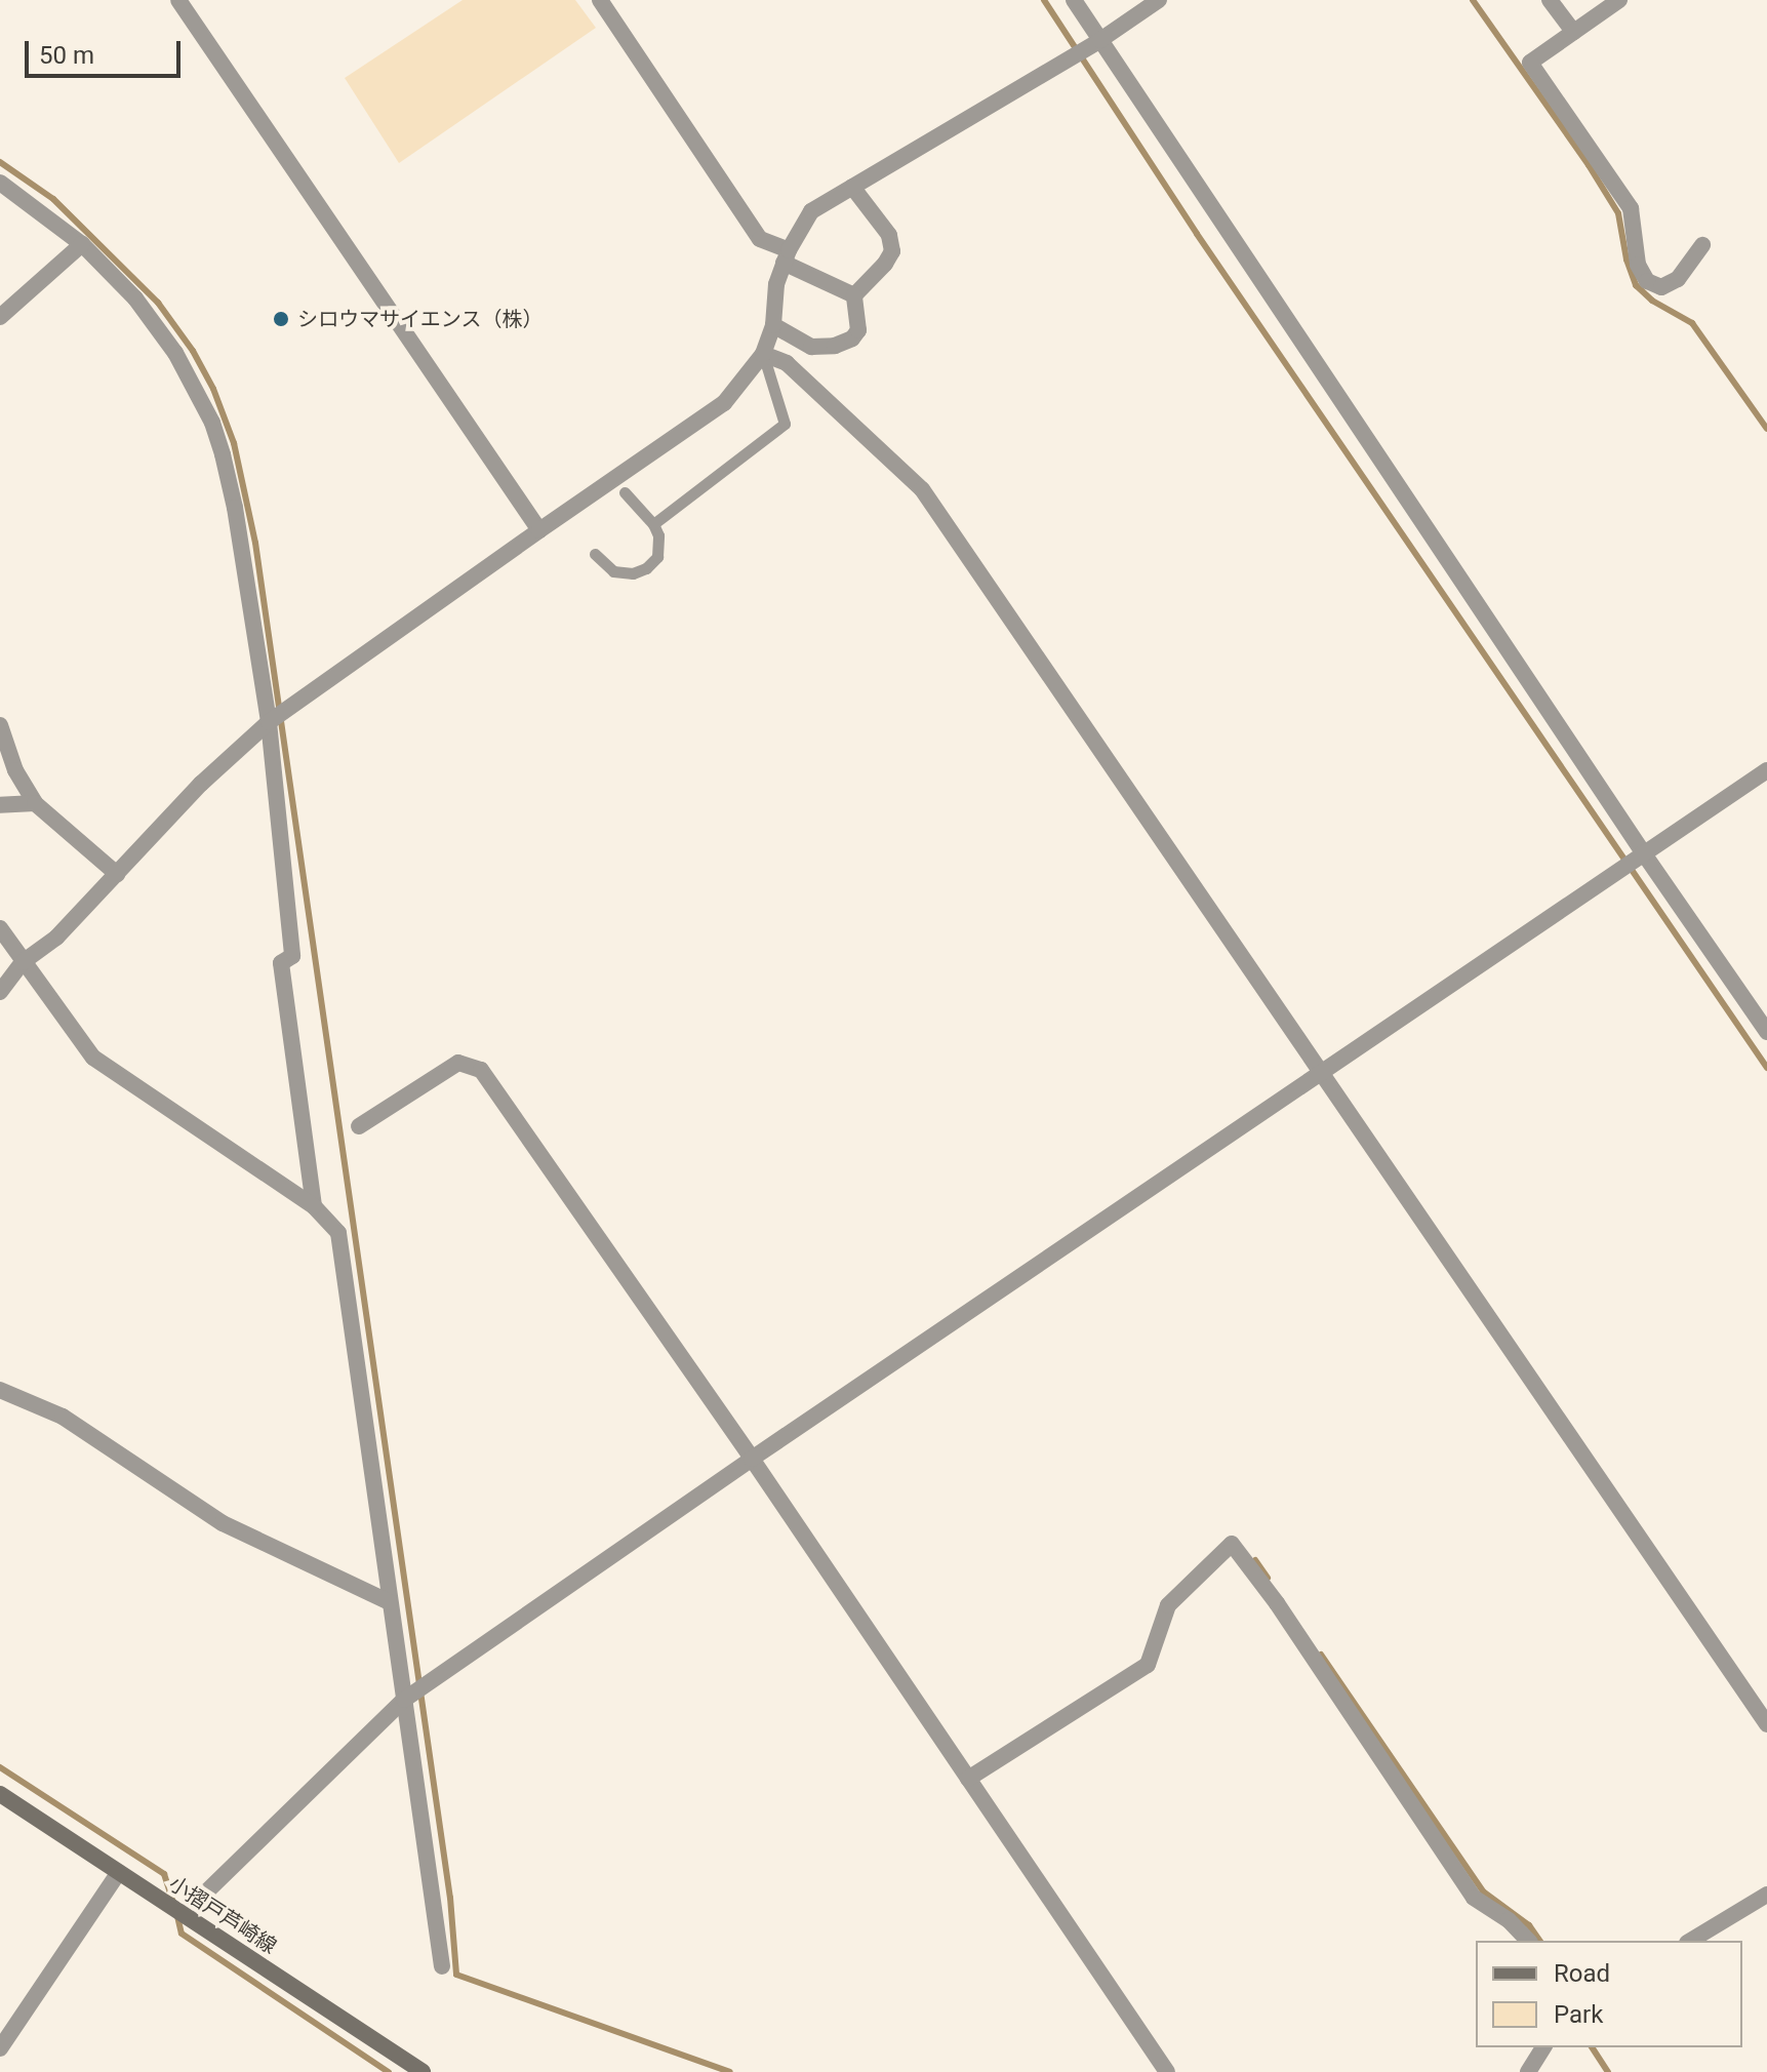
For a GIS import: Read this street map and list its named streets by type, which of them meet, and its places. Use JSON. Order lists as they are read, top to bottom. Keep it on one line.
{"streets":{"main road":["小摺戸芦崎線"]},"places":["シロウマサイエンス（株）"],"legend":["Road","Park"],"scale_bar":"50 m"}
